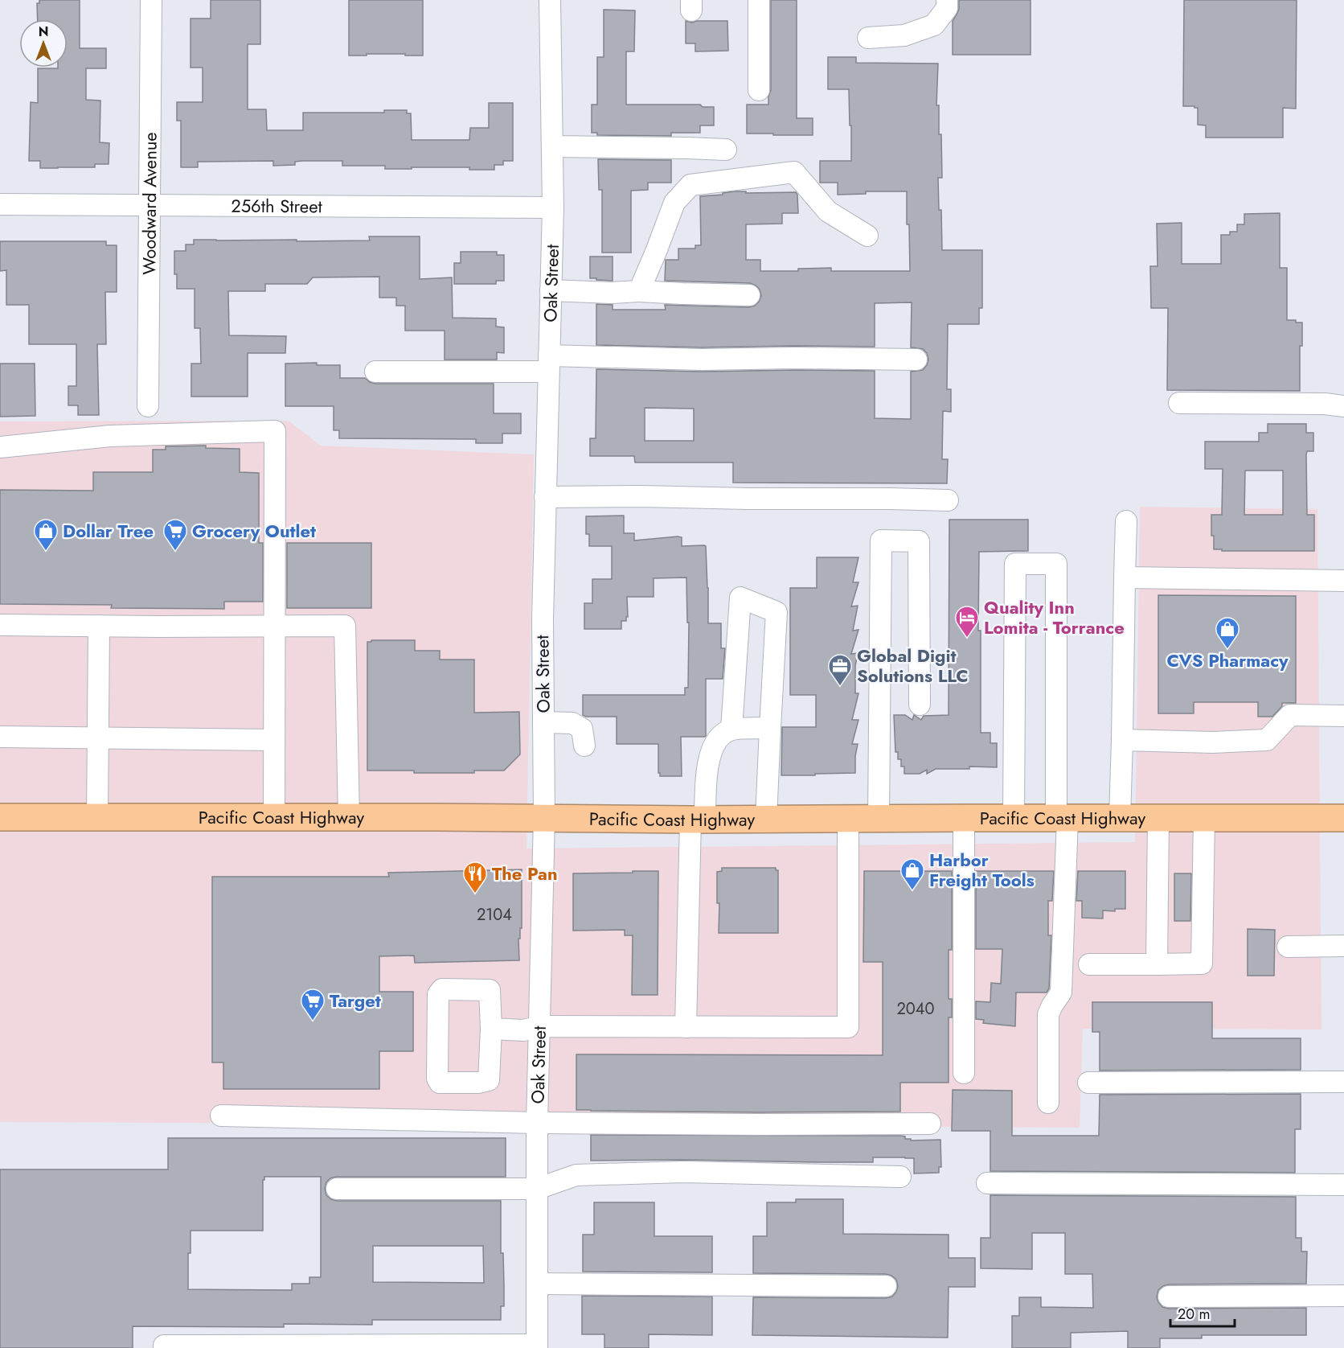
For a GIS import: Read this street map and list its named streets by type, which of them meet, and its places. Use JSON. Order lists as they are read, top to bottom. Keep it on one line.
{"streets":{"highway":["Pacific Coast Highway"],"street":["Woodward Avenue","256th Street","Oak Street"]},"crossings":[["Woodward Avenue","256th Street"],["256th Street","Oak Street"],["Oak Street","Pacific Coast Highway"]],"places":{"shop":["Dollar Tree","CVS Pharmacy","Harbor Freight Tools"],"supermarket":["Grocery Outlet","Target"],"hotel":["Quality Inn Lomita - Torrance"],"office":["Global Digit Solutions LLC"],"restaurant":["The Pan"]},"house_numbers":["2104","2040"],"scale_bar":"20 m","north":"top"}
